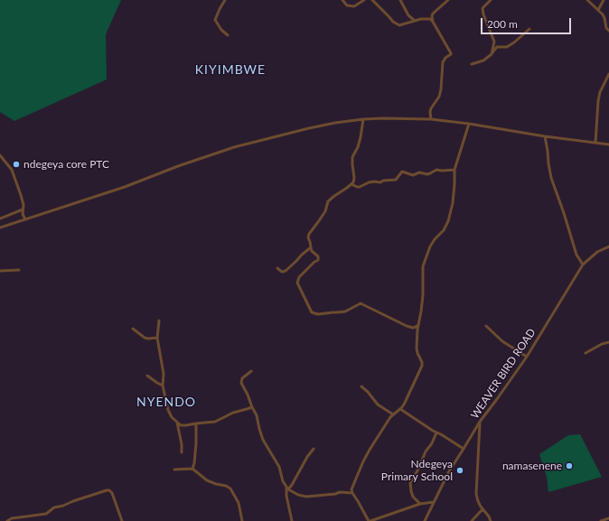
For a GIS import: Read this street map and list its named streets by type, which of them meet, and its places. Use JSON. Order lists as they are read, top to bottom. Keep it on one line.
{"streets":{"street":["WEAVER BIRD ROAD"]},"districts":["KIYIMBWE","NYENDO"],"places":["ndegeya core PTC","namasenene","Ndegeya Primary School"],"scale_bar":"200 m"}
